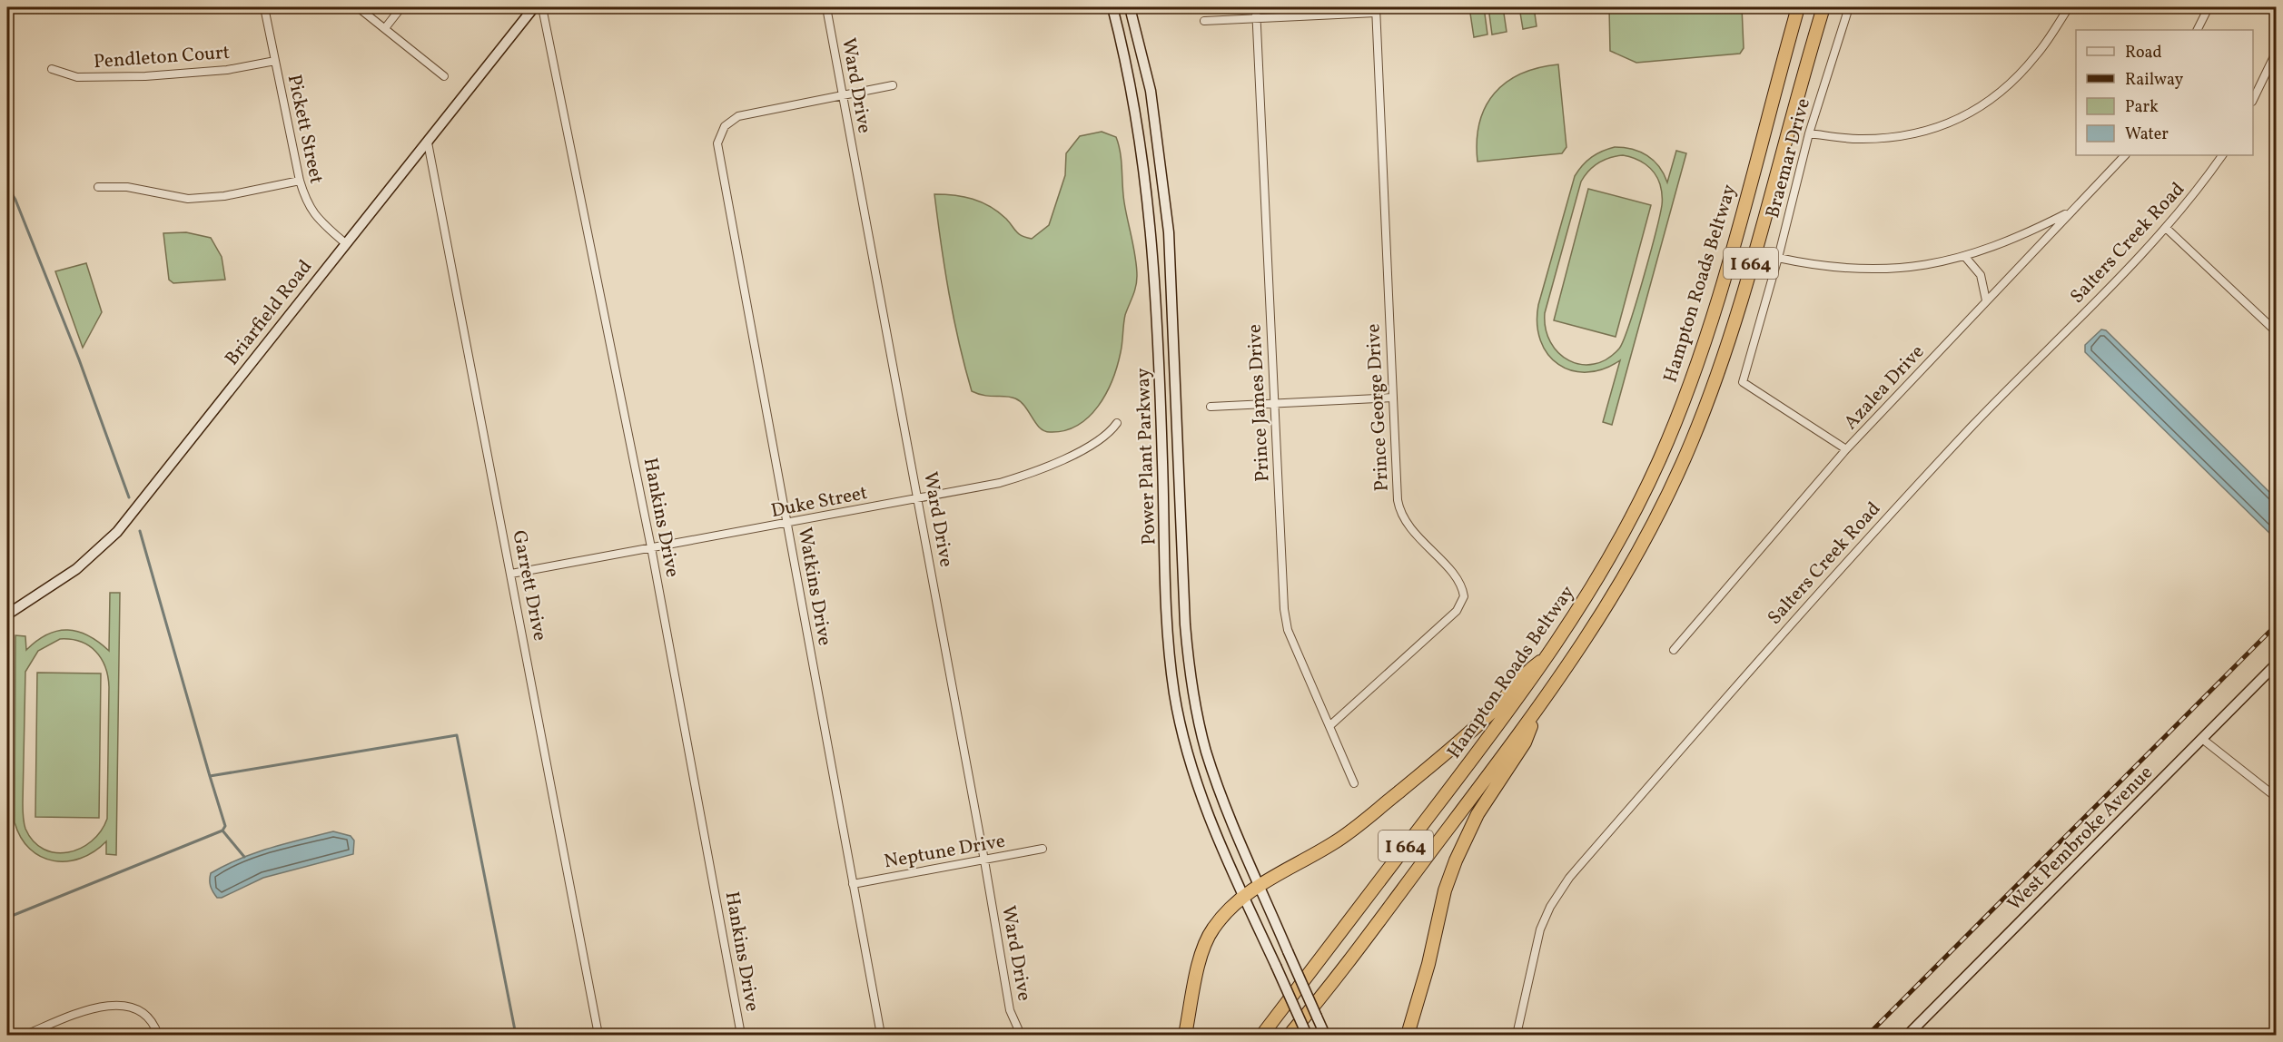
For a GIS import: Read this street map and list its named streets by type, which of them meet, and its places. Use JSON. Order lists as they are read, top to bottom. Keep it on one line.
{"streets":{"highway":["I 664","Hampton Roads Beltway"],"main road":["Briarfield Road","Power Plant Parkway","West Pembroke Avenue"],"street":["Pendleton Court","Ward Drive","Pickett Street","Braemar Drive","Salters Creek Road","Azalea Drive","Prince James Drive","Prince George Drive","Duke Street","Hankins Drive","Garrett Drive","Watkins Drive","Neptune Drive"]},"crossings":[["Pendleton Court","Pickett Street"],["Ward Drive","Duke Street"],["Ward Drive","Watkins Drive"],["Ward Drive","Neptune Drive"],["Pickett Street","Briarfield Road"],["Braemar Drive","Azalea Drive"],["Briarfield Road","Garrett Drive"],["Prince James Drive","Prince George Drive"],["Duke Street","Hankins Drive"],["Duke Street","Garrett Drive"],["Duke Street","Watkins Drive"],["Watkins Drive","Neptune Drive"]],"legend":["Road","Railway","Park","Water"]}
